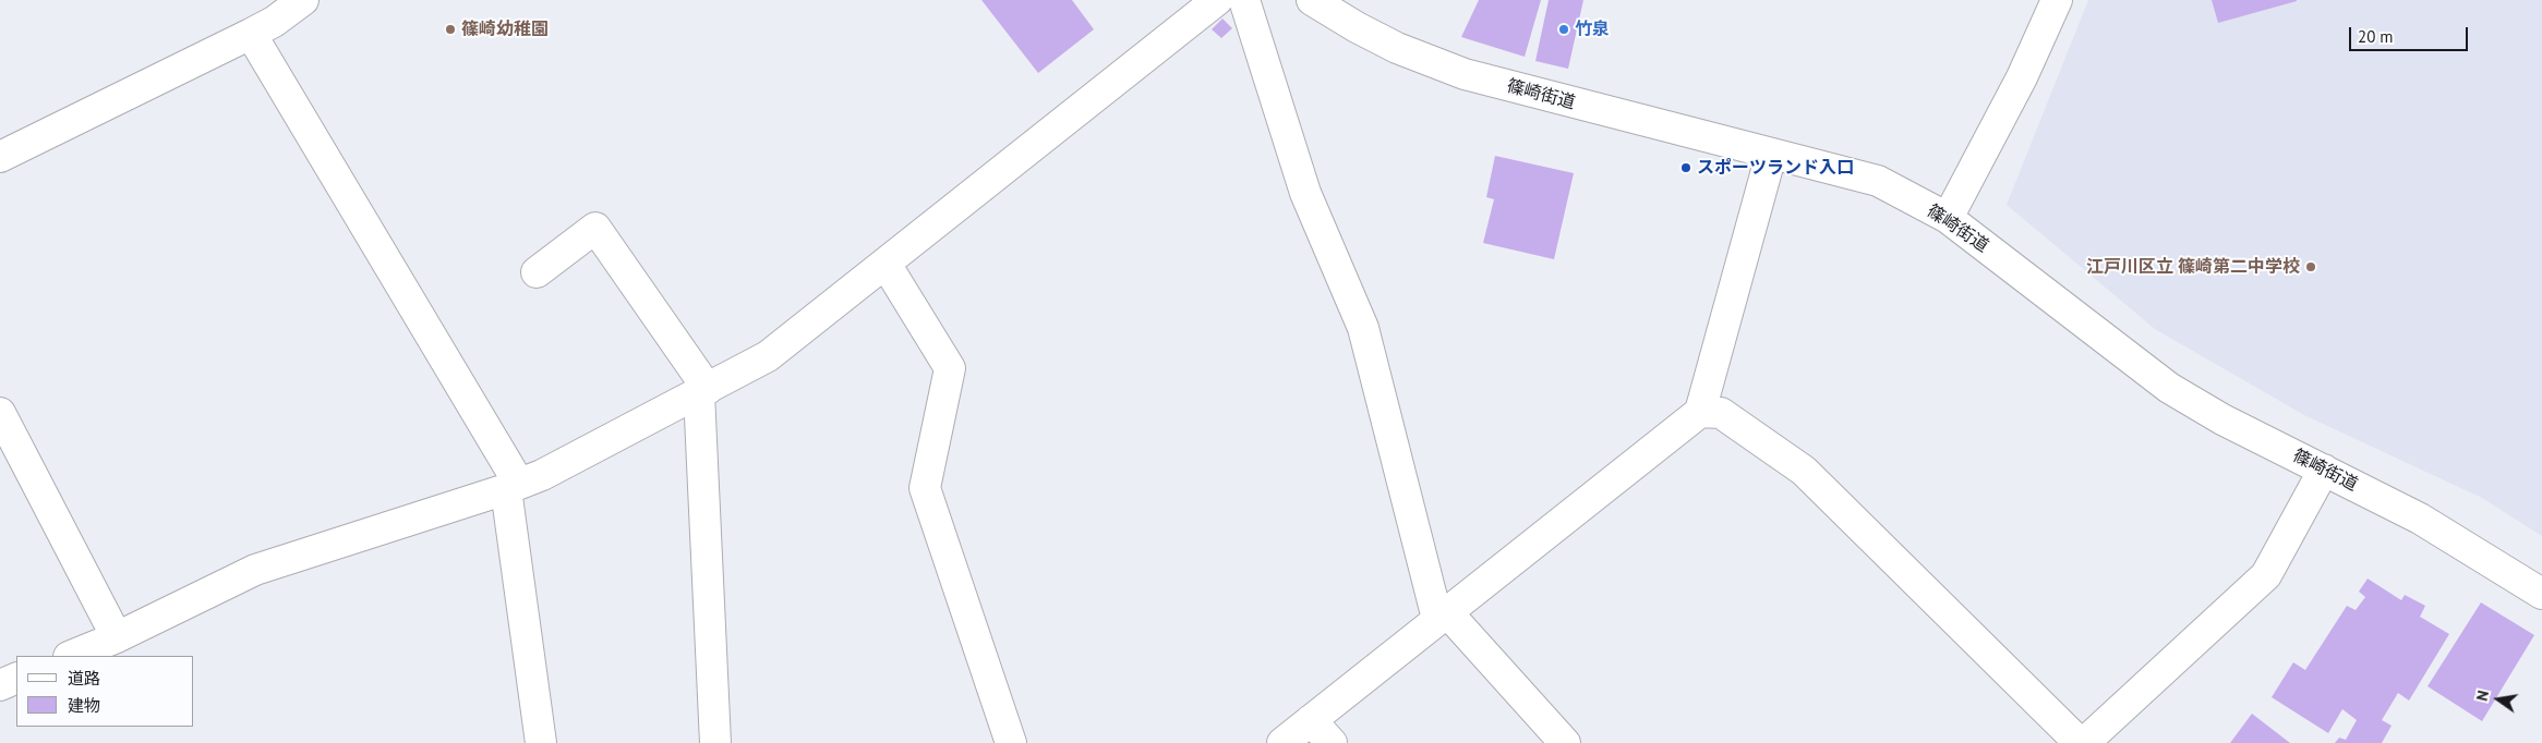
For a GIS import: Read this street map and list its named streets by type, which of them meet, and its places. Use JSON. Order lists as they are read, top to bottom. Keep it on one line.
{"streets":{"street":["篠崎街道"]},"places":["篠崎幼稚園","竹泉","スポーツランド入口","江戸川区立 篠崎第二中学校"],"legend":["道路","建物"],"scale_bar":"20 m","north":"left"}
